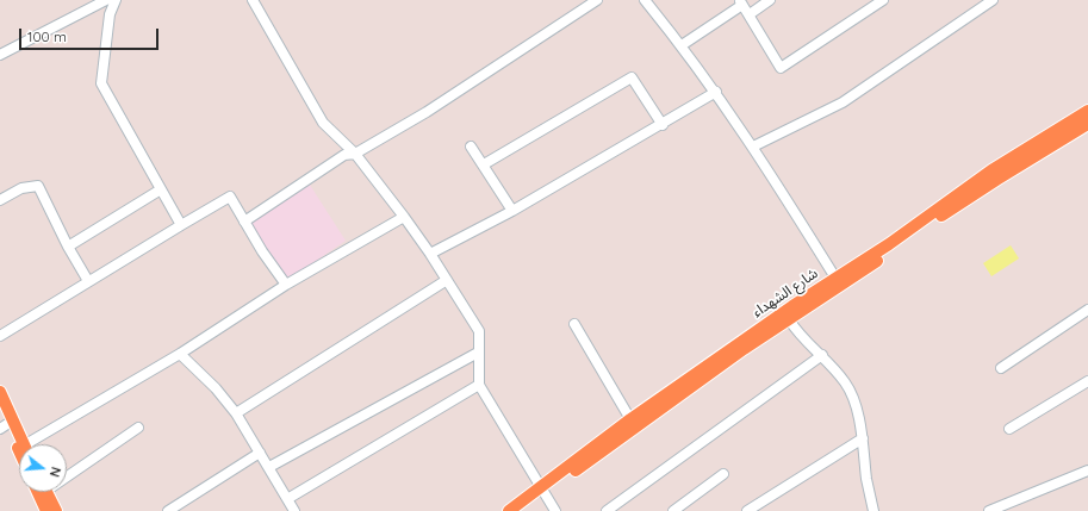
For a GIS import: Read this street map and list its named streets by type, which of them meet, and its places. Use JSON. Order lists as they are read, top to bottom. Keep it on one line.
{"streets":{"main road":["شارع الشهداء"]},"scale_bar":"100 m","north":"right"}
